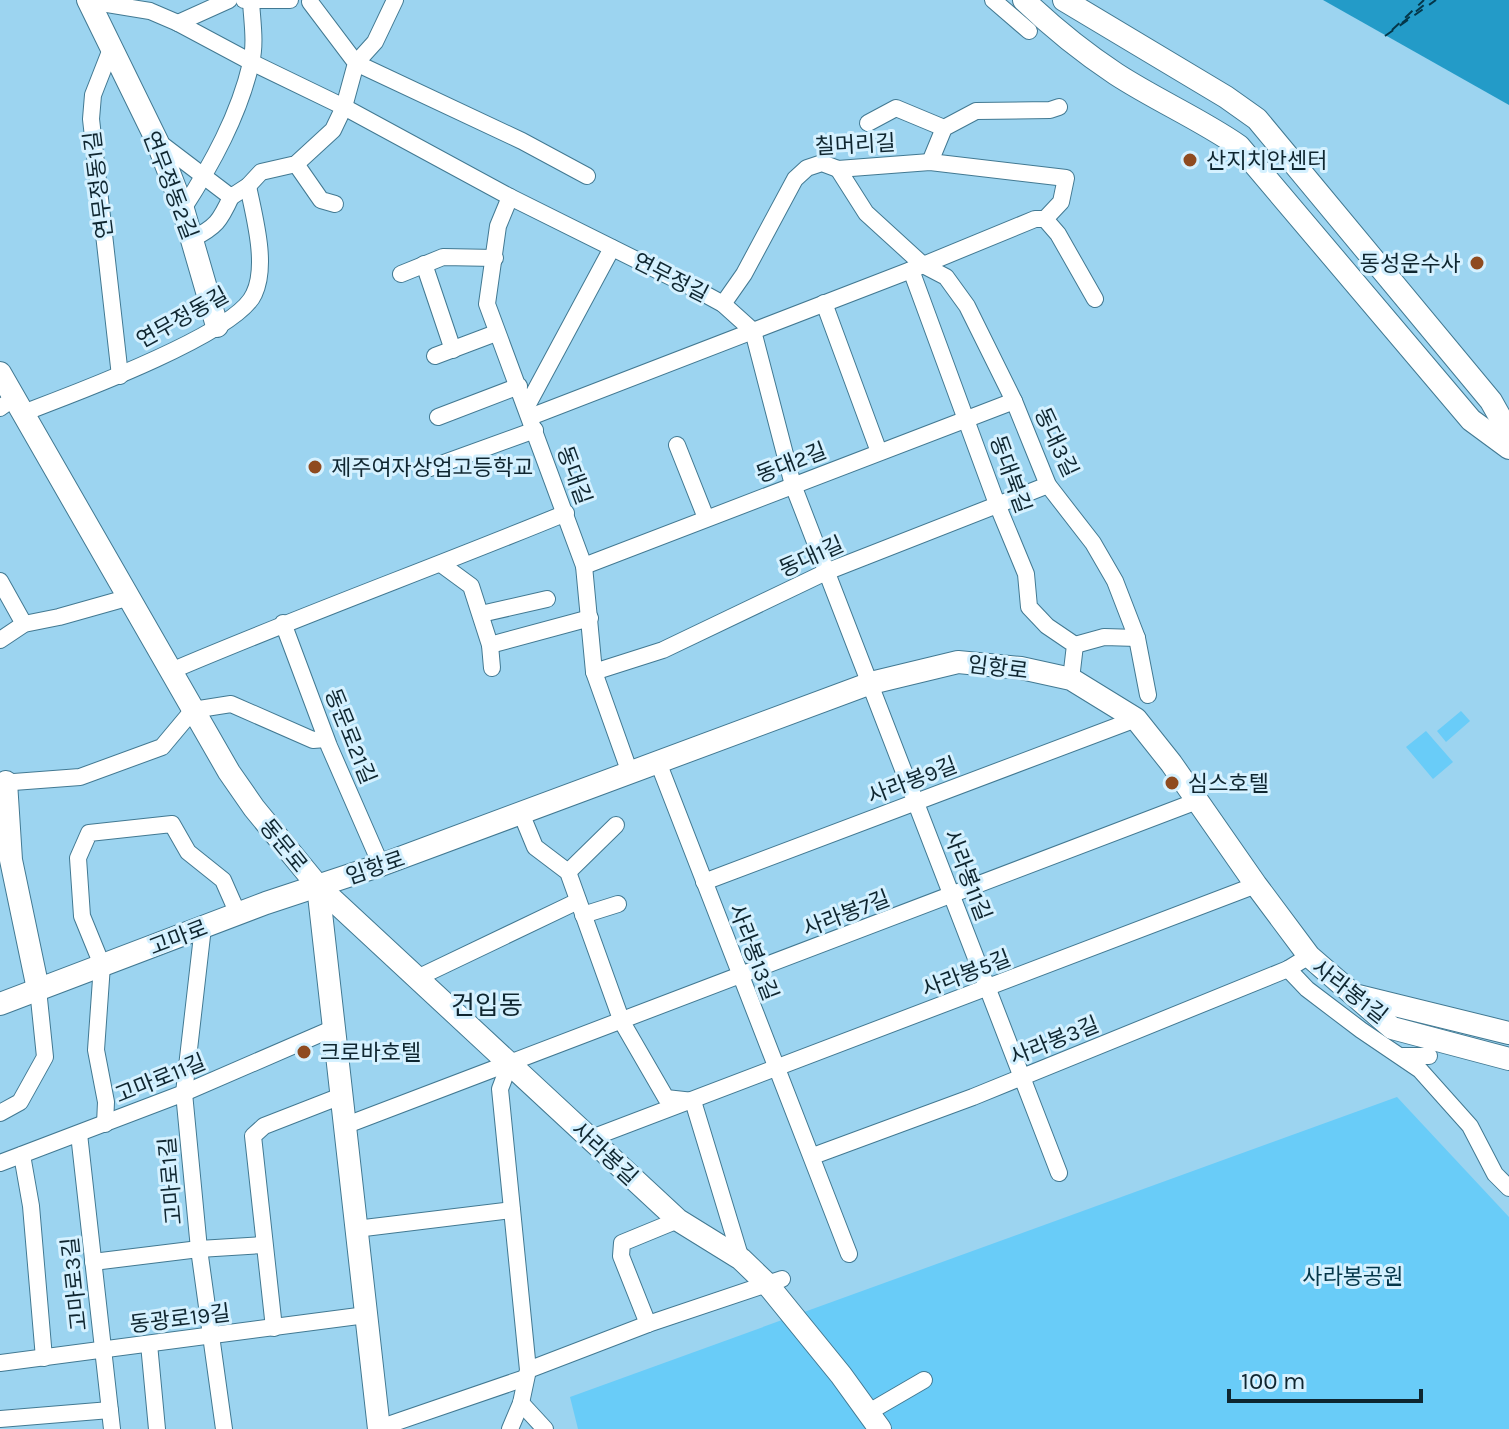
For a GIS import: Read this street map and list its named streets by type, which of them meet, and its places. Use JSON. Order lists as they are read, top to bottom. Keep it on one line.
{"streets":{"main road":["연무정동2길","임항로","동문로","고마로","사라봉길"],"street":["칠머리길","연무정동1길","연무정길","연무정동길","동대3길","동대2길","동대북길","동대길","동대1길","동문로21길","사라봉9길","사라봉11길","사라봉7길","사라봉13길","사라봉5길","사라봉1길","사라봉3길","고마로11길","고마로1길","고마로3길","동광로19길"]},"crossings":[["칠머리길","연무정길"],["칠머리길","동대3길"],["연무정동1길","연무정동2길"],["연무정동1길","연무정동길"],["연무정동2길","연무정동길"],["연무정길","동대길"],["연무정동길","동문로"],["동대3길","동대2길"],["동대3길","동대북길"],["동대3길","동대1길"],["동대2길","동대북길"],["동대2길","동대길"],["동대북길","동대1길"],["동대길","동대1길"],["동대길","임항로"],["임항로","동문로21길"],["임항로","사라봉9길"],["임항로","동문로"],["임항로","사라봉11길"],["임항로","사라봉7길"],["임항로","고마로"],["임항로","사라봉13길"],["임항로","사라봉5길"],["임항로","사라봉3길"],["임항로","사라봉길"],["사라봉9길","사라봉11길"],["사라봉9길","사라봉13길"],["동문로","사라봉7길"],["동문로","고마로"],["동문로","고마로11길"],["동문로","사라봉길"],["동문로","동광로19길"],["사라봉11길","사라봉7길"],["사라봉11길","사라봉5길"],["사라봉11길","사라봉3길"],["사라봉7길","사라봉13길"],["사라봉7길","사라봉길"],["고마로","사라봉길"],["고마로","고마로1길"],["사라봉13길","사라봉5길"],["사라봉13길","사라봉3길"],["사라봉5길","사라봉길"],["사라봉1길","사라봉3길"],["고마로11길","고마로1길"],["고마로11길","고마로3길"],["고마로1길","동광로19길"],["고마로3길","동광로19길"]],"districts":["건입동"],"parks":["사라봉공원"],"places":["산지치안센터","동성운수사","제주여자상업고등학교","심스호텔","크로바호텔"],"scale_bar":"100 m"}
